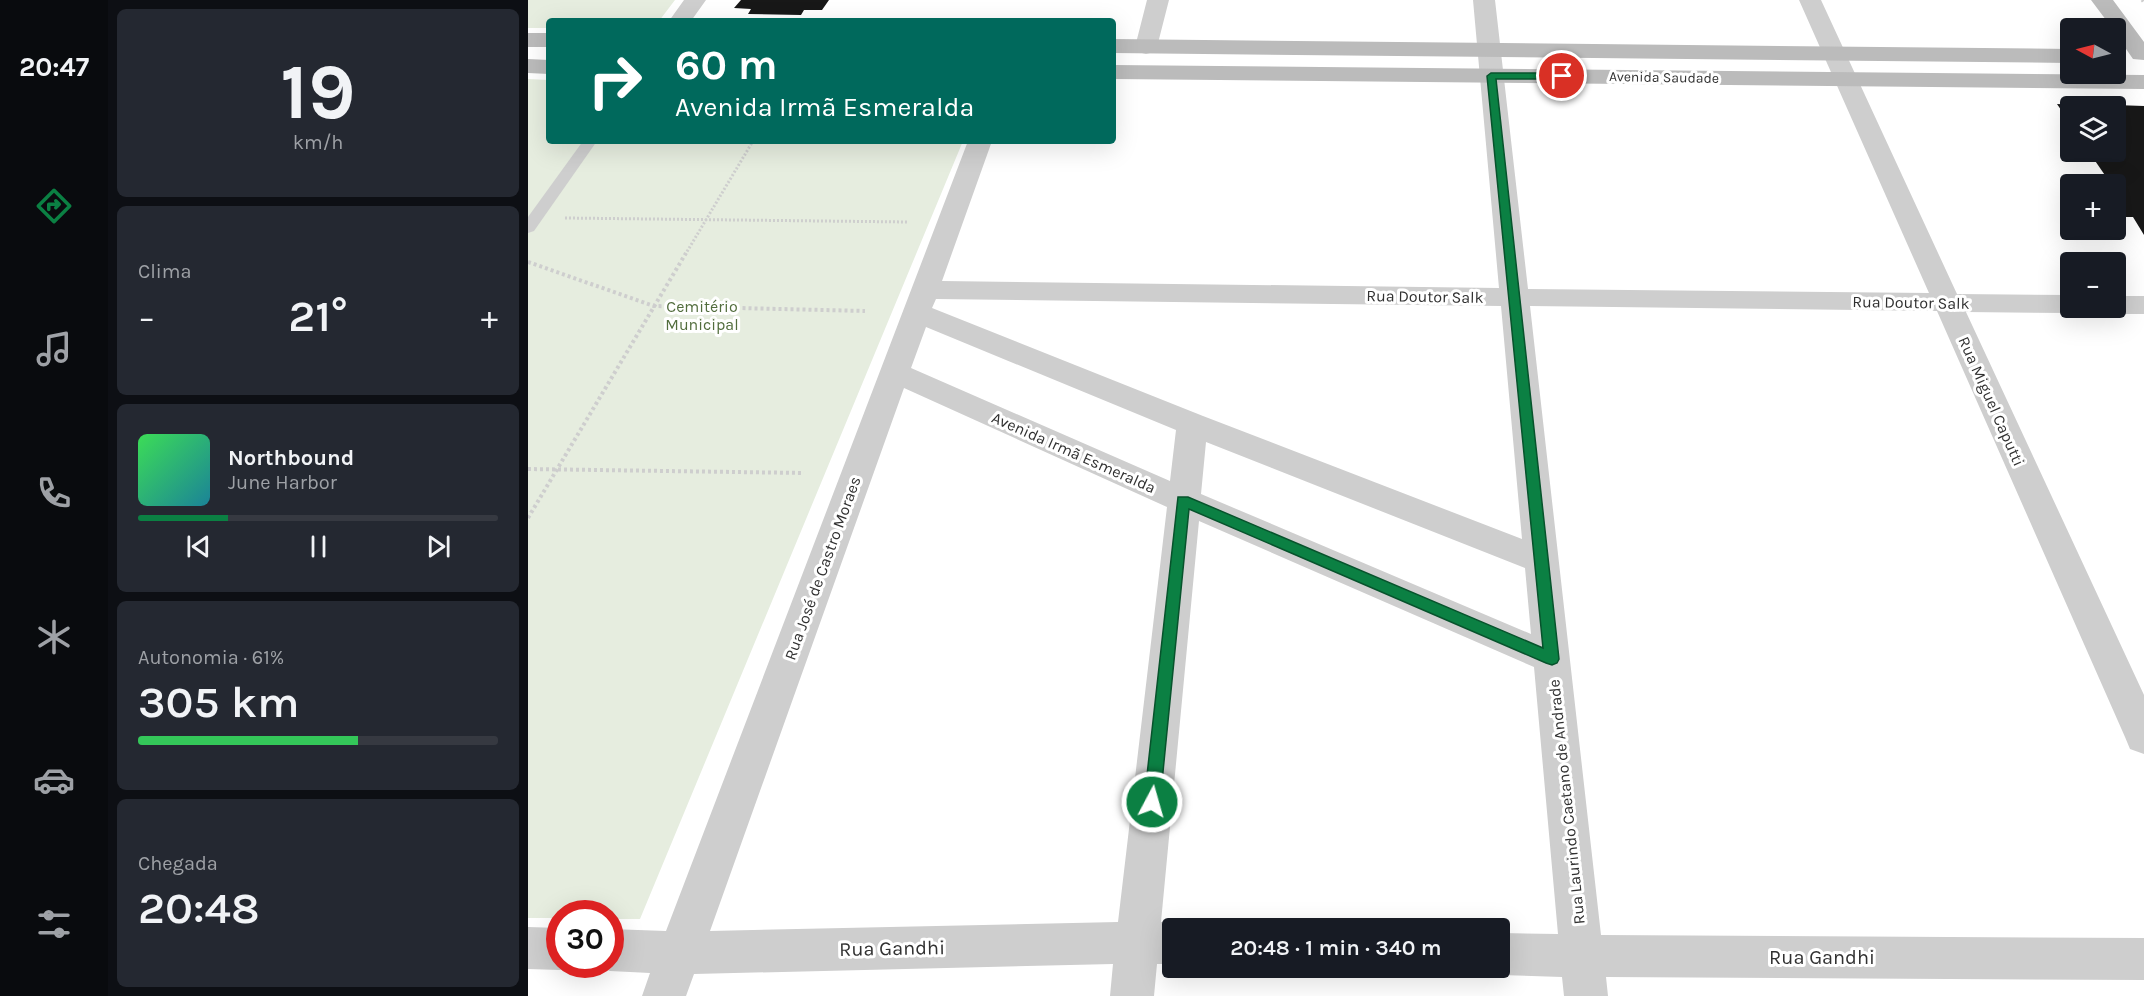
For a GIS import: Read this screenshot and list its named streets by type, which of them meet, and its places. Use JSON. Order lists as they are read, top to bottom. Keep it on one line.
{"streets":{"street":["Avenida Saudade","Rua Doutor Salk","Rua Miguel Caputti","Avenida Irmã Esmeralda","Rua José de Castro Moraes","Rua Laurindo Caetano de Andrade","Rua Gandhi"]},"crossings":[["Avenida Saudade","Rua Miguel Caputti"],["Avenida Saudade","Rua Laurindo Caetano de Andrade"],["Rua Doutor Salk","Rua Miguel Caputti"],["Rua Doutor Salk","Rua José de Castro Moraes"],["Rua Doutor Salk","Rua Laurindo Caetano de Andrade"],["Avenida Irmã Esmeralda","Rua José de Castro Moraes"],["Avenida Irmã Esmeralda","Rua Laurindo Caetano de Andrade"],["Rua José de Castro Moraes","Rua Gandhi"],["Rua Laurindo Caetano de Andrade","Rua Gandhi"]],"parks":["Cemitério Municipal"],"north":"left","page":{"tabs":"20:47","tile":[["19","km/h"],"Clima",["Autonomia · 61%","305 km"],["Chegada","20:48"]],"map_buttons":["+","−"],"turn":["60 m","Avenida Irmã Esmeralda"],"heat":["−","21°","+"],"song":["Northbound","June Harbor"],"limit":"30","trip":"20:48 · 1 min · 340 m"}}
